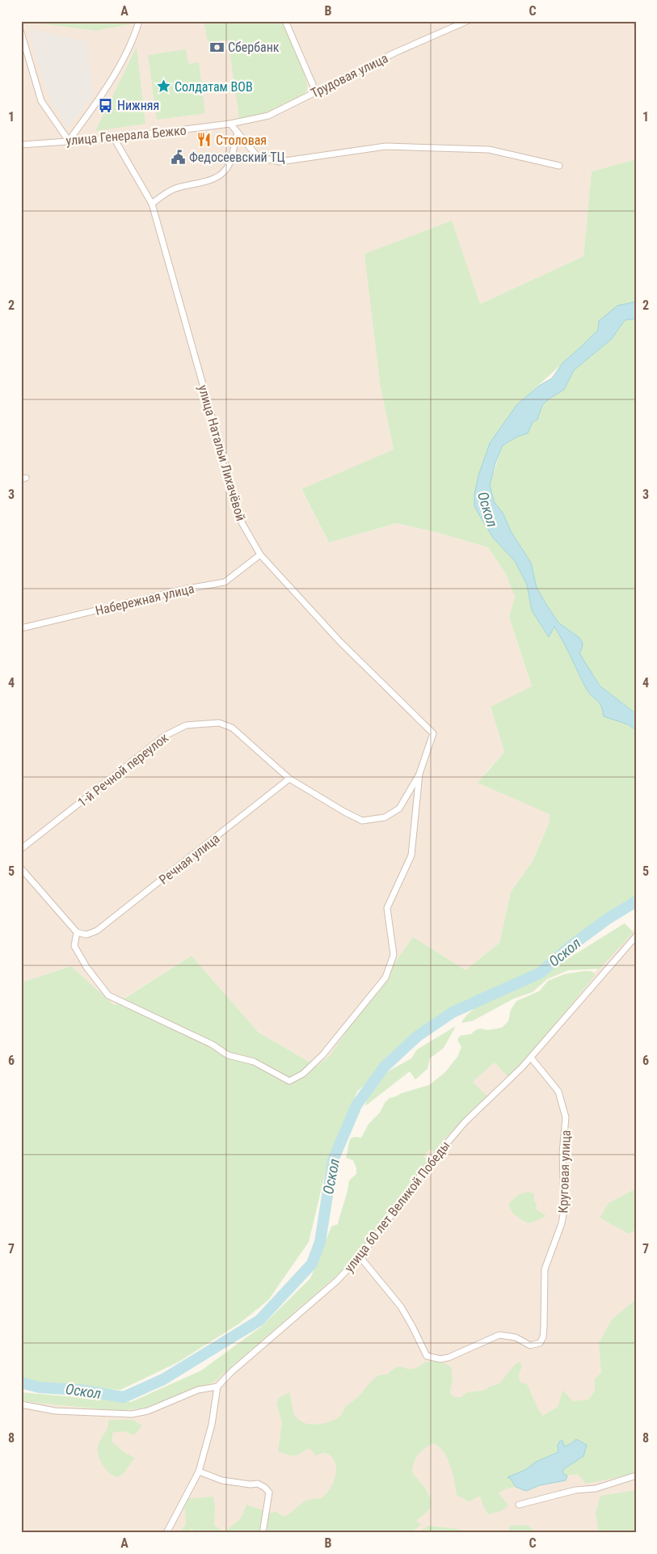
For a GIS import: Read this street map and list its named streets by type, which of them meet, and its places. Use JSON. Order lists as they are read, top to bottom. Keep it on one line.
{"streets":{"street":["Трудовая улица","улица Генерала Бежко","улица Натальи Лихачёвой","Набережная улица","1-й Речной переулок","Речная улица","Круговая улица","улица 60 лет Великой Победы"]},"crossings":[["Трудовая улица","улица Генерала Бежко"],["улица Генерала Бежко","улица Натальи Лихачёвой"],["улица Натальи Лихачёвой","Набережная улица"],["улица Натальи Лихачёвой","1-й Речной переулок"],["1-й Речной переулок","Речная улица"],["Круговая улица","улица 60 лет Великой Победы"]],"water":["Оскол"],"places":{"bank":["Сбербанк"],"place":["Солдатам ВОВ"],"bus stop":["Нижняя"],"restaurant":["Столовая"],"public building":["Федосеевский ТЦ"]},"grid":{"columns":["A","B","C"],"rows":["1","2","3","4","5","6","7","8"]}}
